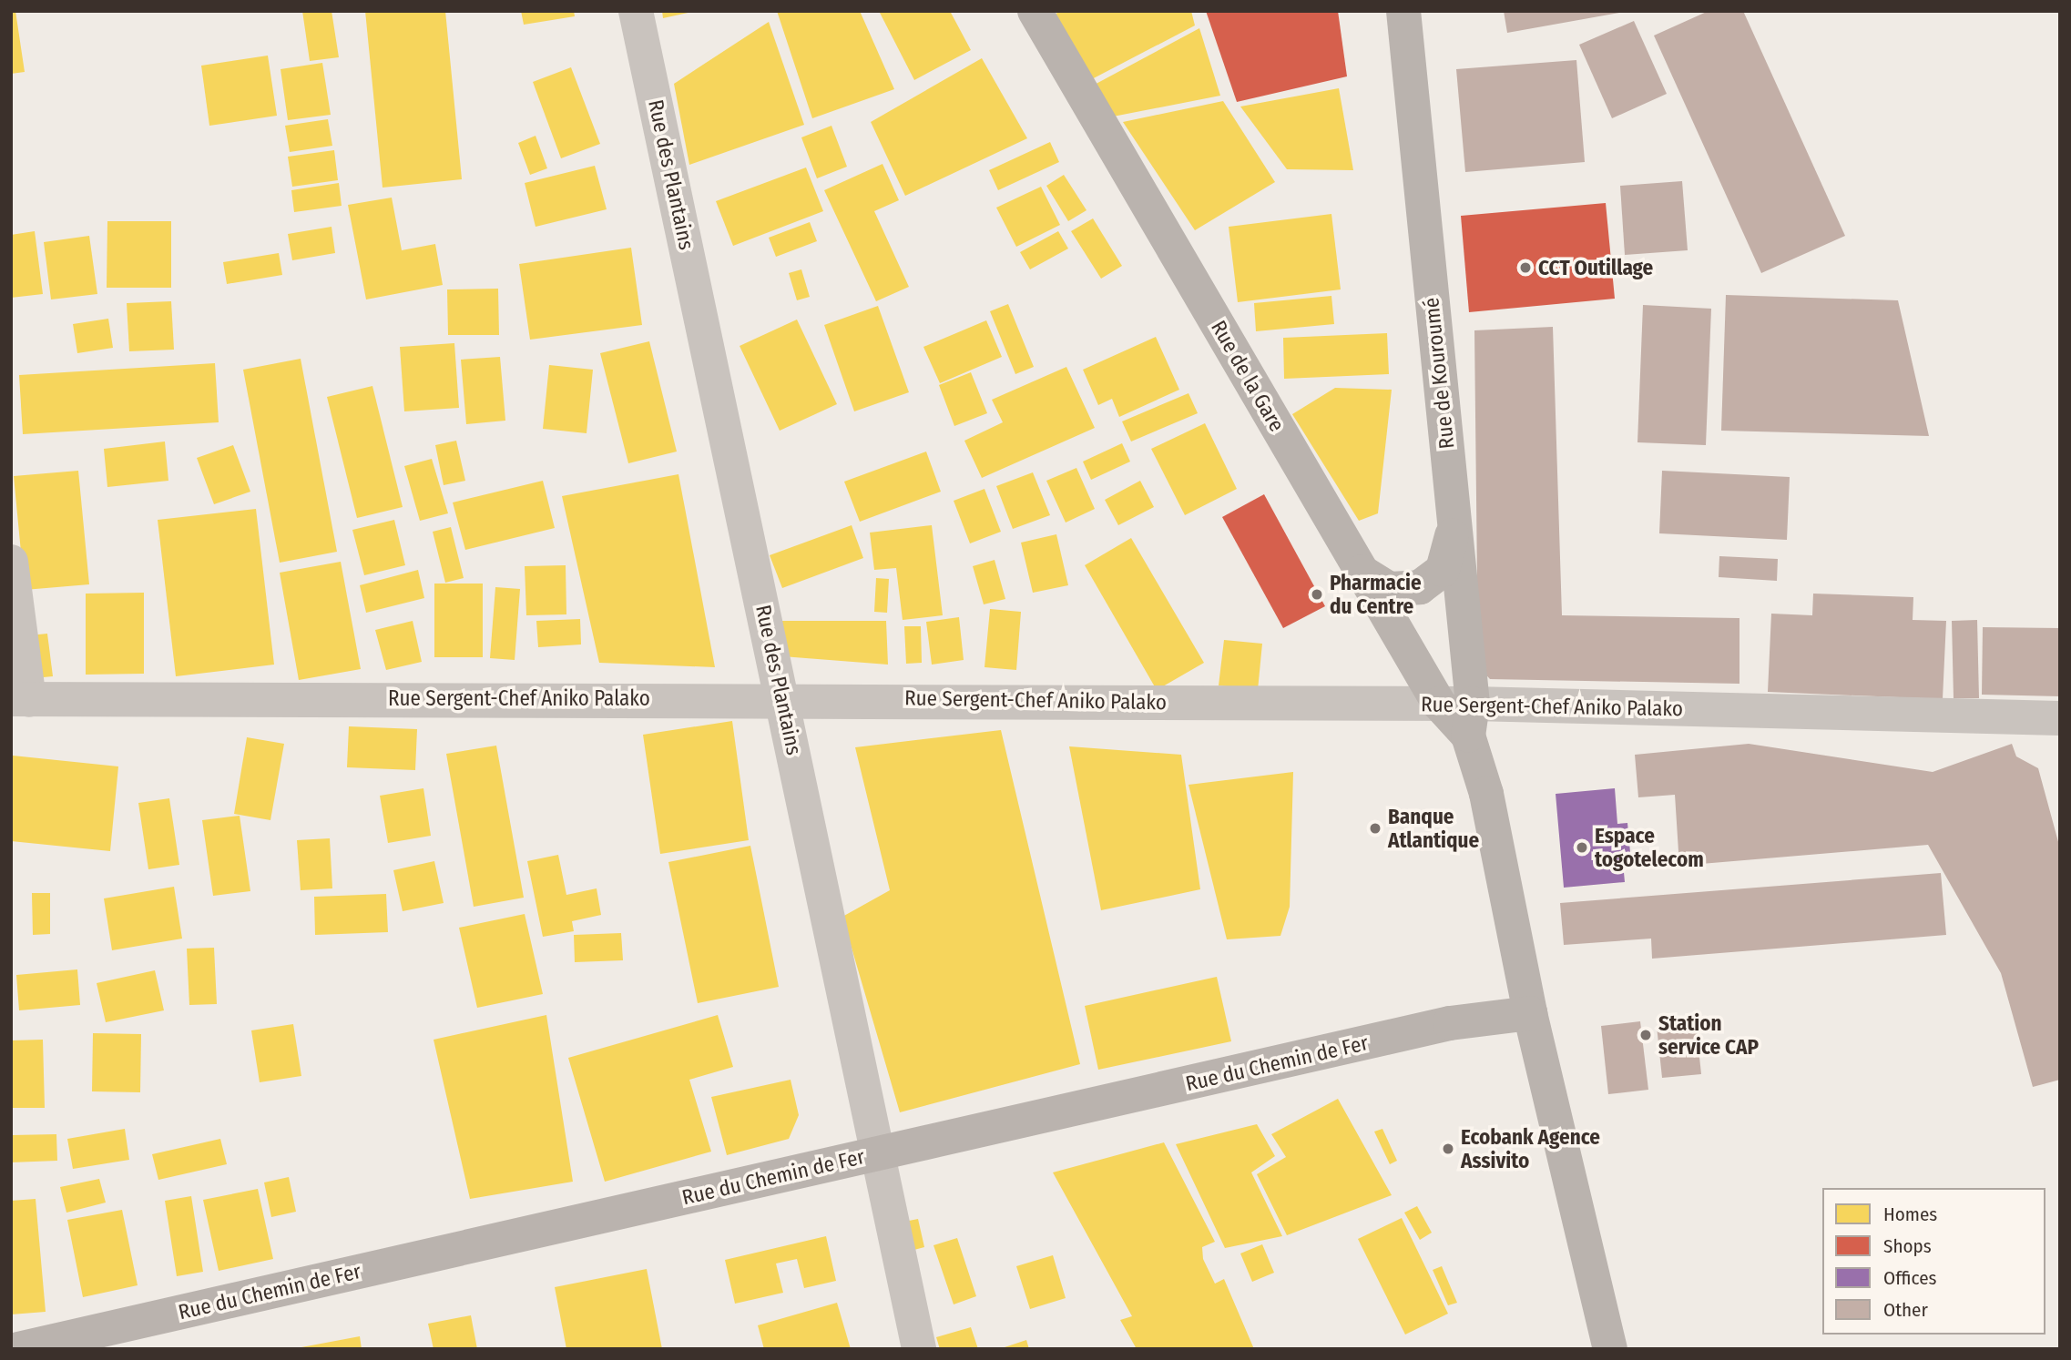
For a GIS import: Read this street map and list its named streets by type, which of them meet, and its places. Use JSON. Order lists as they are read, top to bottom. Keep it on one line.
{"streets":{"street":["Rue des Plantains","Rue de Kouroumé","Rue de la Gare","Rue Sergent-Chef Aniko Palako","Rue du Chemin de Fer"]},"crossings":[["Rue des Plantains","Rue Sergent-Chef Aniko Palako"],["Rue des Plantains","Rue du Chemin de Fer"],["Rue de Kouroumé","Rue de la Gare"],["Rue de Kouroumé","Rue Sergent-Chef Aniko Palako"],["Rue de la Gare","Rue Sergent-Chef Aniko Palako"]],"places":["CCT Outillage","Pharmacie du Centre","Banque Atlantique","Espace togotelecom","Station service CAP","Ecobank Agence Assivito"],"legend":["Homes","Shops","Offices","Other"]}
